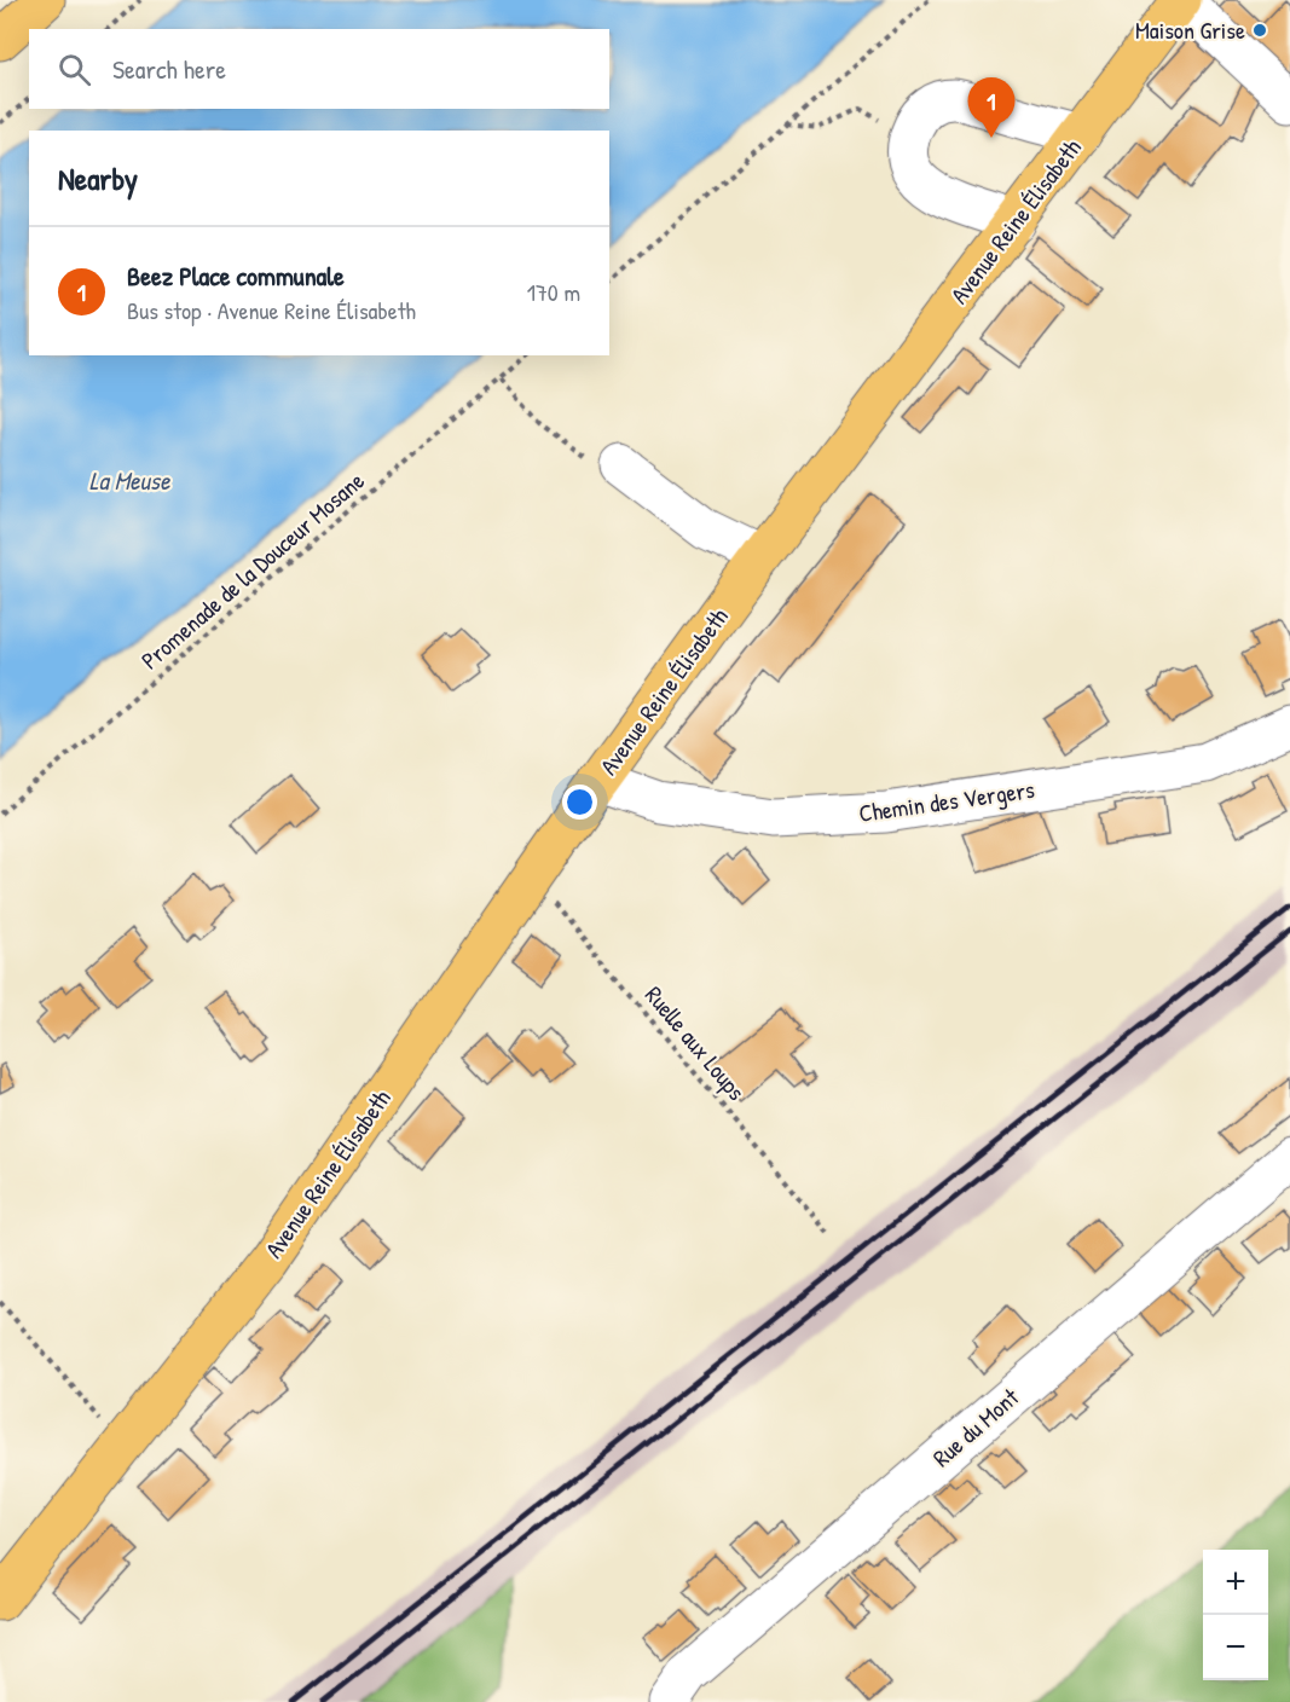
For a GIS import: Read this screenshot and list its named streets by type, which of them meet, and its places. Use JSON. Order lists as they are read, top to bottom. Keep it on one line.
{"streets":{"main road":["Avenue Reine Élisabeth"],"street":["Chemin des Vergers","Rue du Mont"],"path":["Promenade de la Douceur Mosane","Ruelle aux Loups"]},"crossings":[["Avenue Reine Élisabeth","Chemin des Vergers"],["Avenue Reine Élisabeth","Ruelle aux Loups"]],"water":["La Meuse"],"places":["Maison Grise"],"page":{"search":"Search here","pins":"1","heading":"Nearby","list":[{"mark":"1","name":"Beez Place communale","note":"Bus stop · Avenue Reine Élisabeth","value":"170 m"}],"map_buttons":["+","−"]}}
